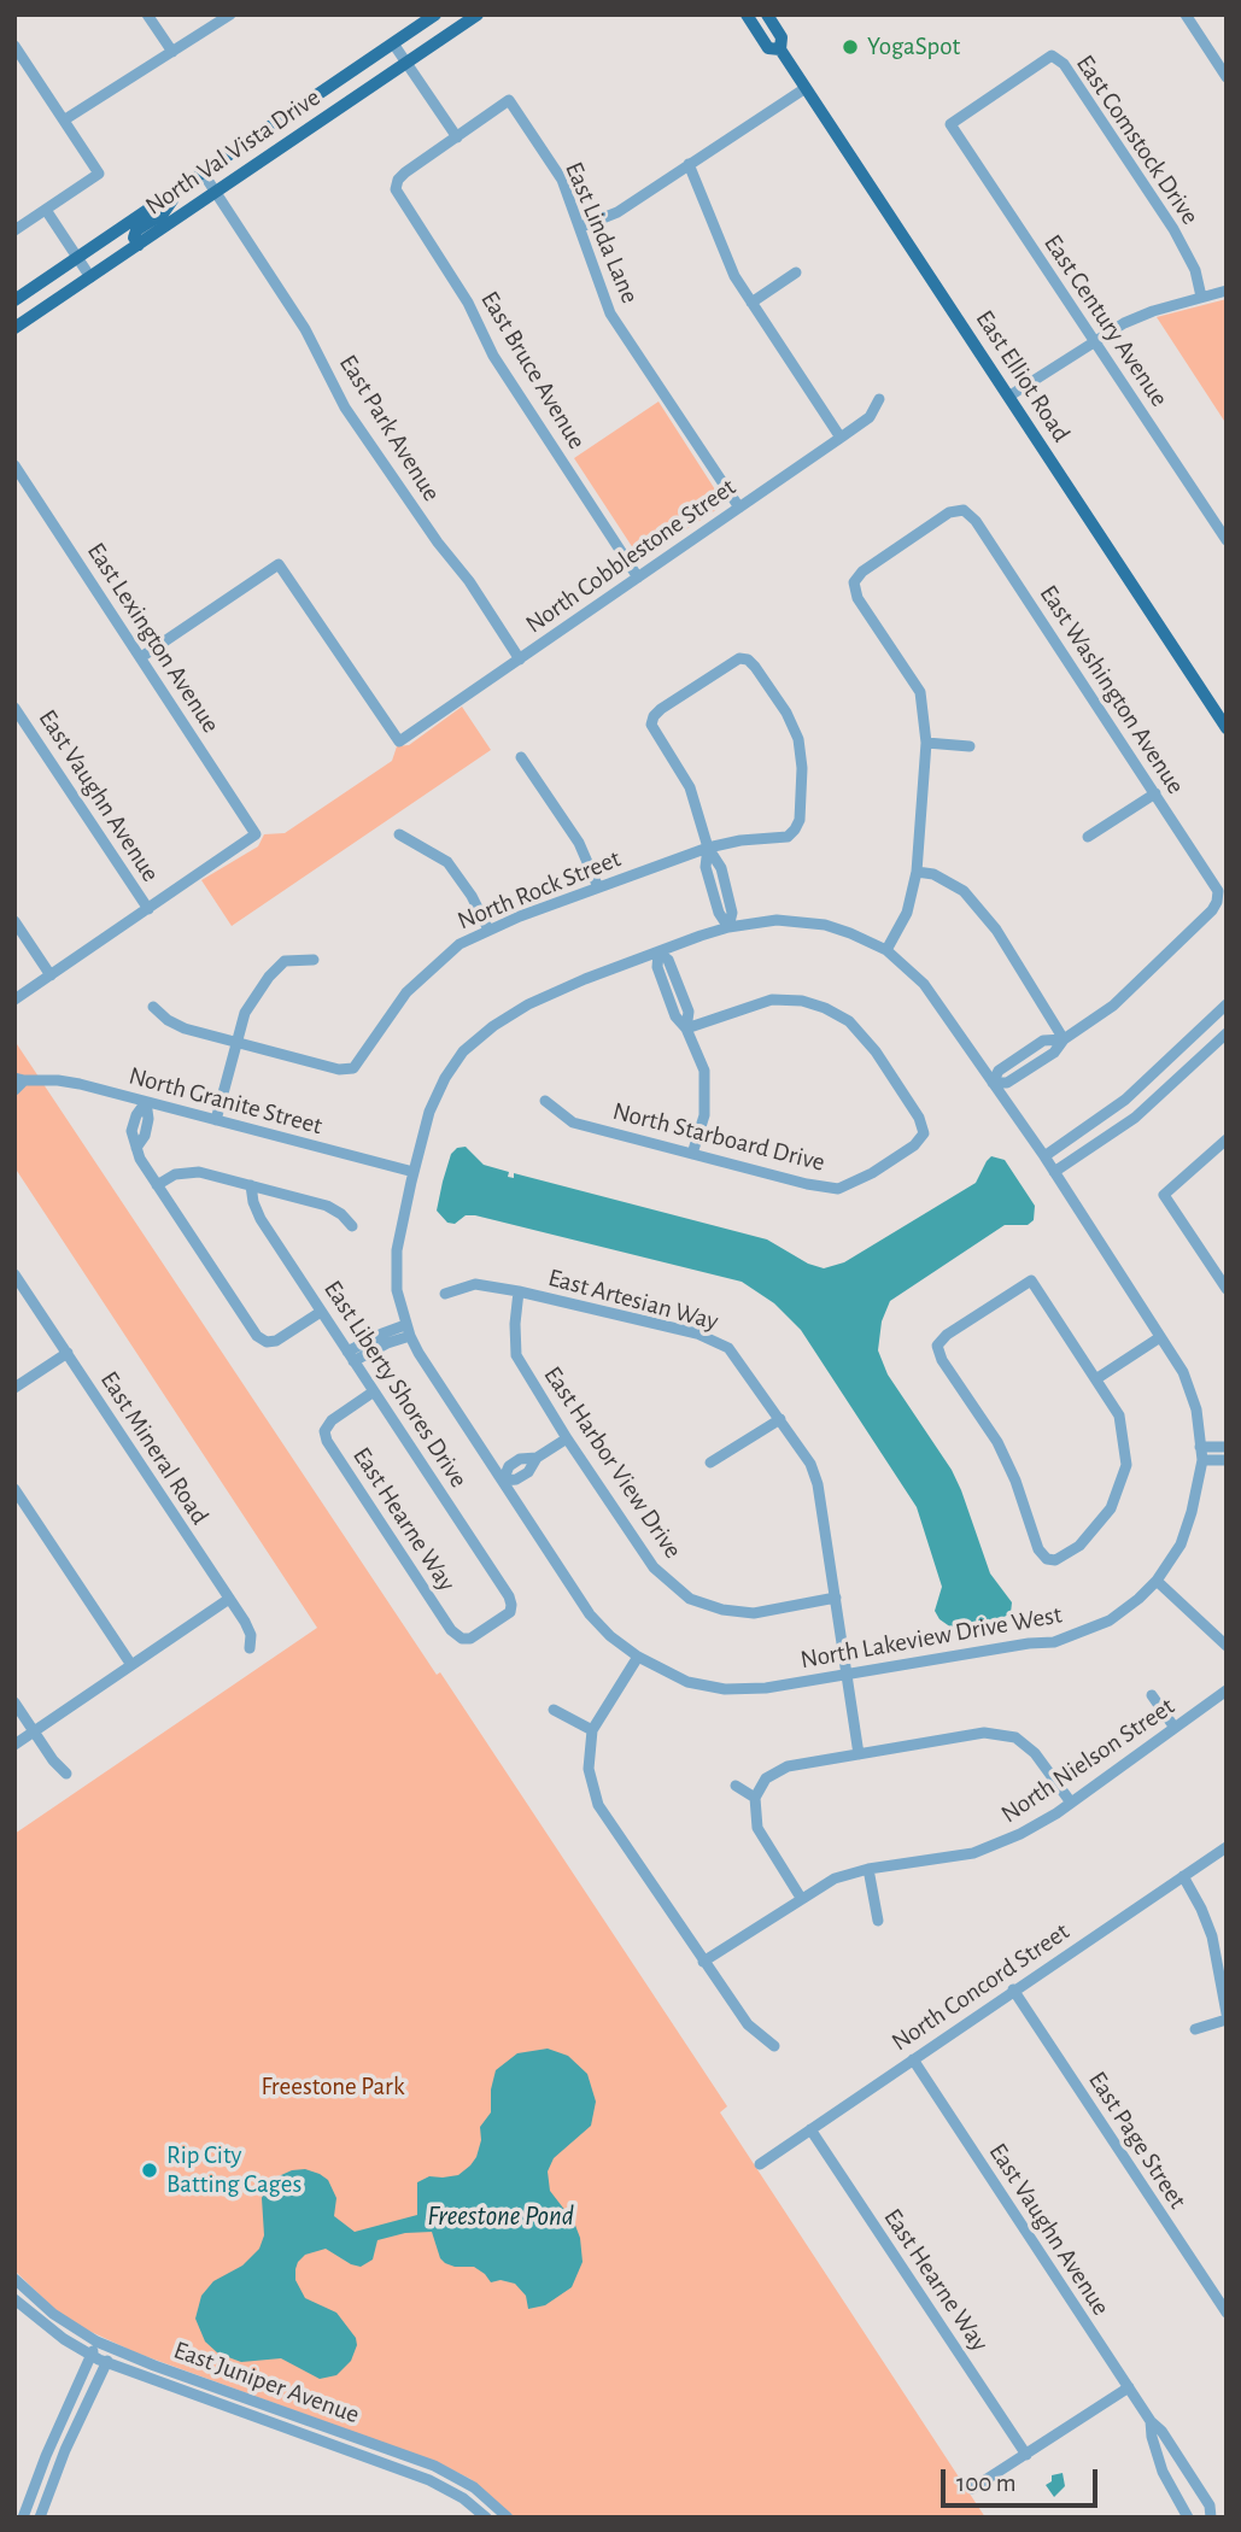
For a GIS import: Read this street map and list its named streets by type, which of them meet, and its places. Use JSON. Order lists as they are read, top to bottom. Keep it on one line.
{"streets":{"main road":["North Val Vista Drive","East Elliot Road"],"street":["East Comstock Drive","East Linda Lane","East Century Avenue","East Bruce Avenue","East Park Avenue","North Cobblestone Street","East Lexington Avenue","East Washington Avenue","East Vaughn Avenue","North Rock Street","North Granite Street","North Starboard Drive","East Artesian Way","East Liberty Shores Drive","East Mineral Road","East Harbor View Drive","East Hearne Way","North Lakeview Drive West","North Nielson Street","North Concord Street","East Page Street","East Juniper Avenue"]},"crossings":[["East Comstock Drive","East Century Avenue"],["North Val Vista Drive","East Park Avenue"],["East Linda Lane","East Bruce Avenue"],["East Linda Lane","North Cobblestone Street"],["East Bruce Avenue","North Cobblestone Street"],["East Park Avenue","North Cobblestone Street"],["North Cobblestone Street","East Lexington Avenue"],["East Lexington Avenue","East Vaughn Avenue"],["East Vaughn Avenue","North Concord Street"],["North Granite Street","North Lakeview Drive West"],["East Artesian Way","East Harbor View Drive"],["East Artesian Way","North Lakeview Drive West"],["East Liberty Shores Drive","East Hearne Way"],["East Hearne Way","North Concord Street"],["North Concord Street","East Page Street"]],"water":["Freestone Pond"],"parks":["Freestone Park"],"places":["YogaSpot","Rip City Batting Cages"],"scale_bar":"100 m"}
